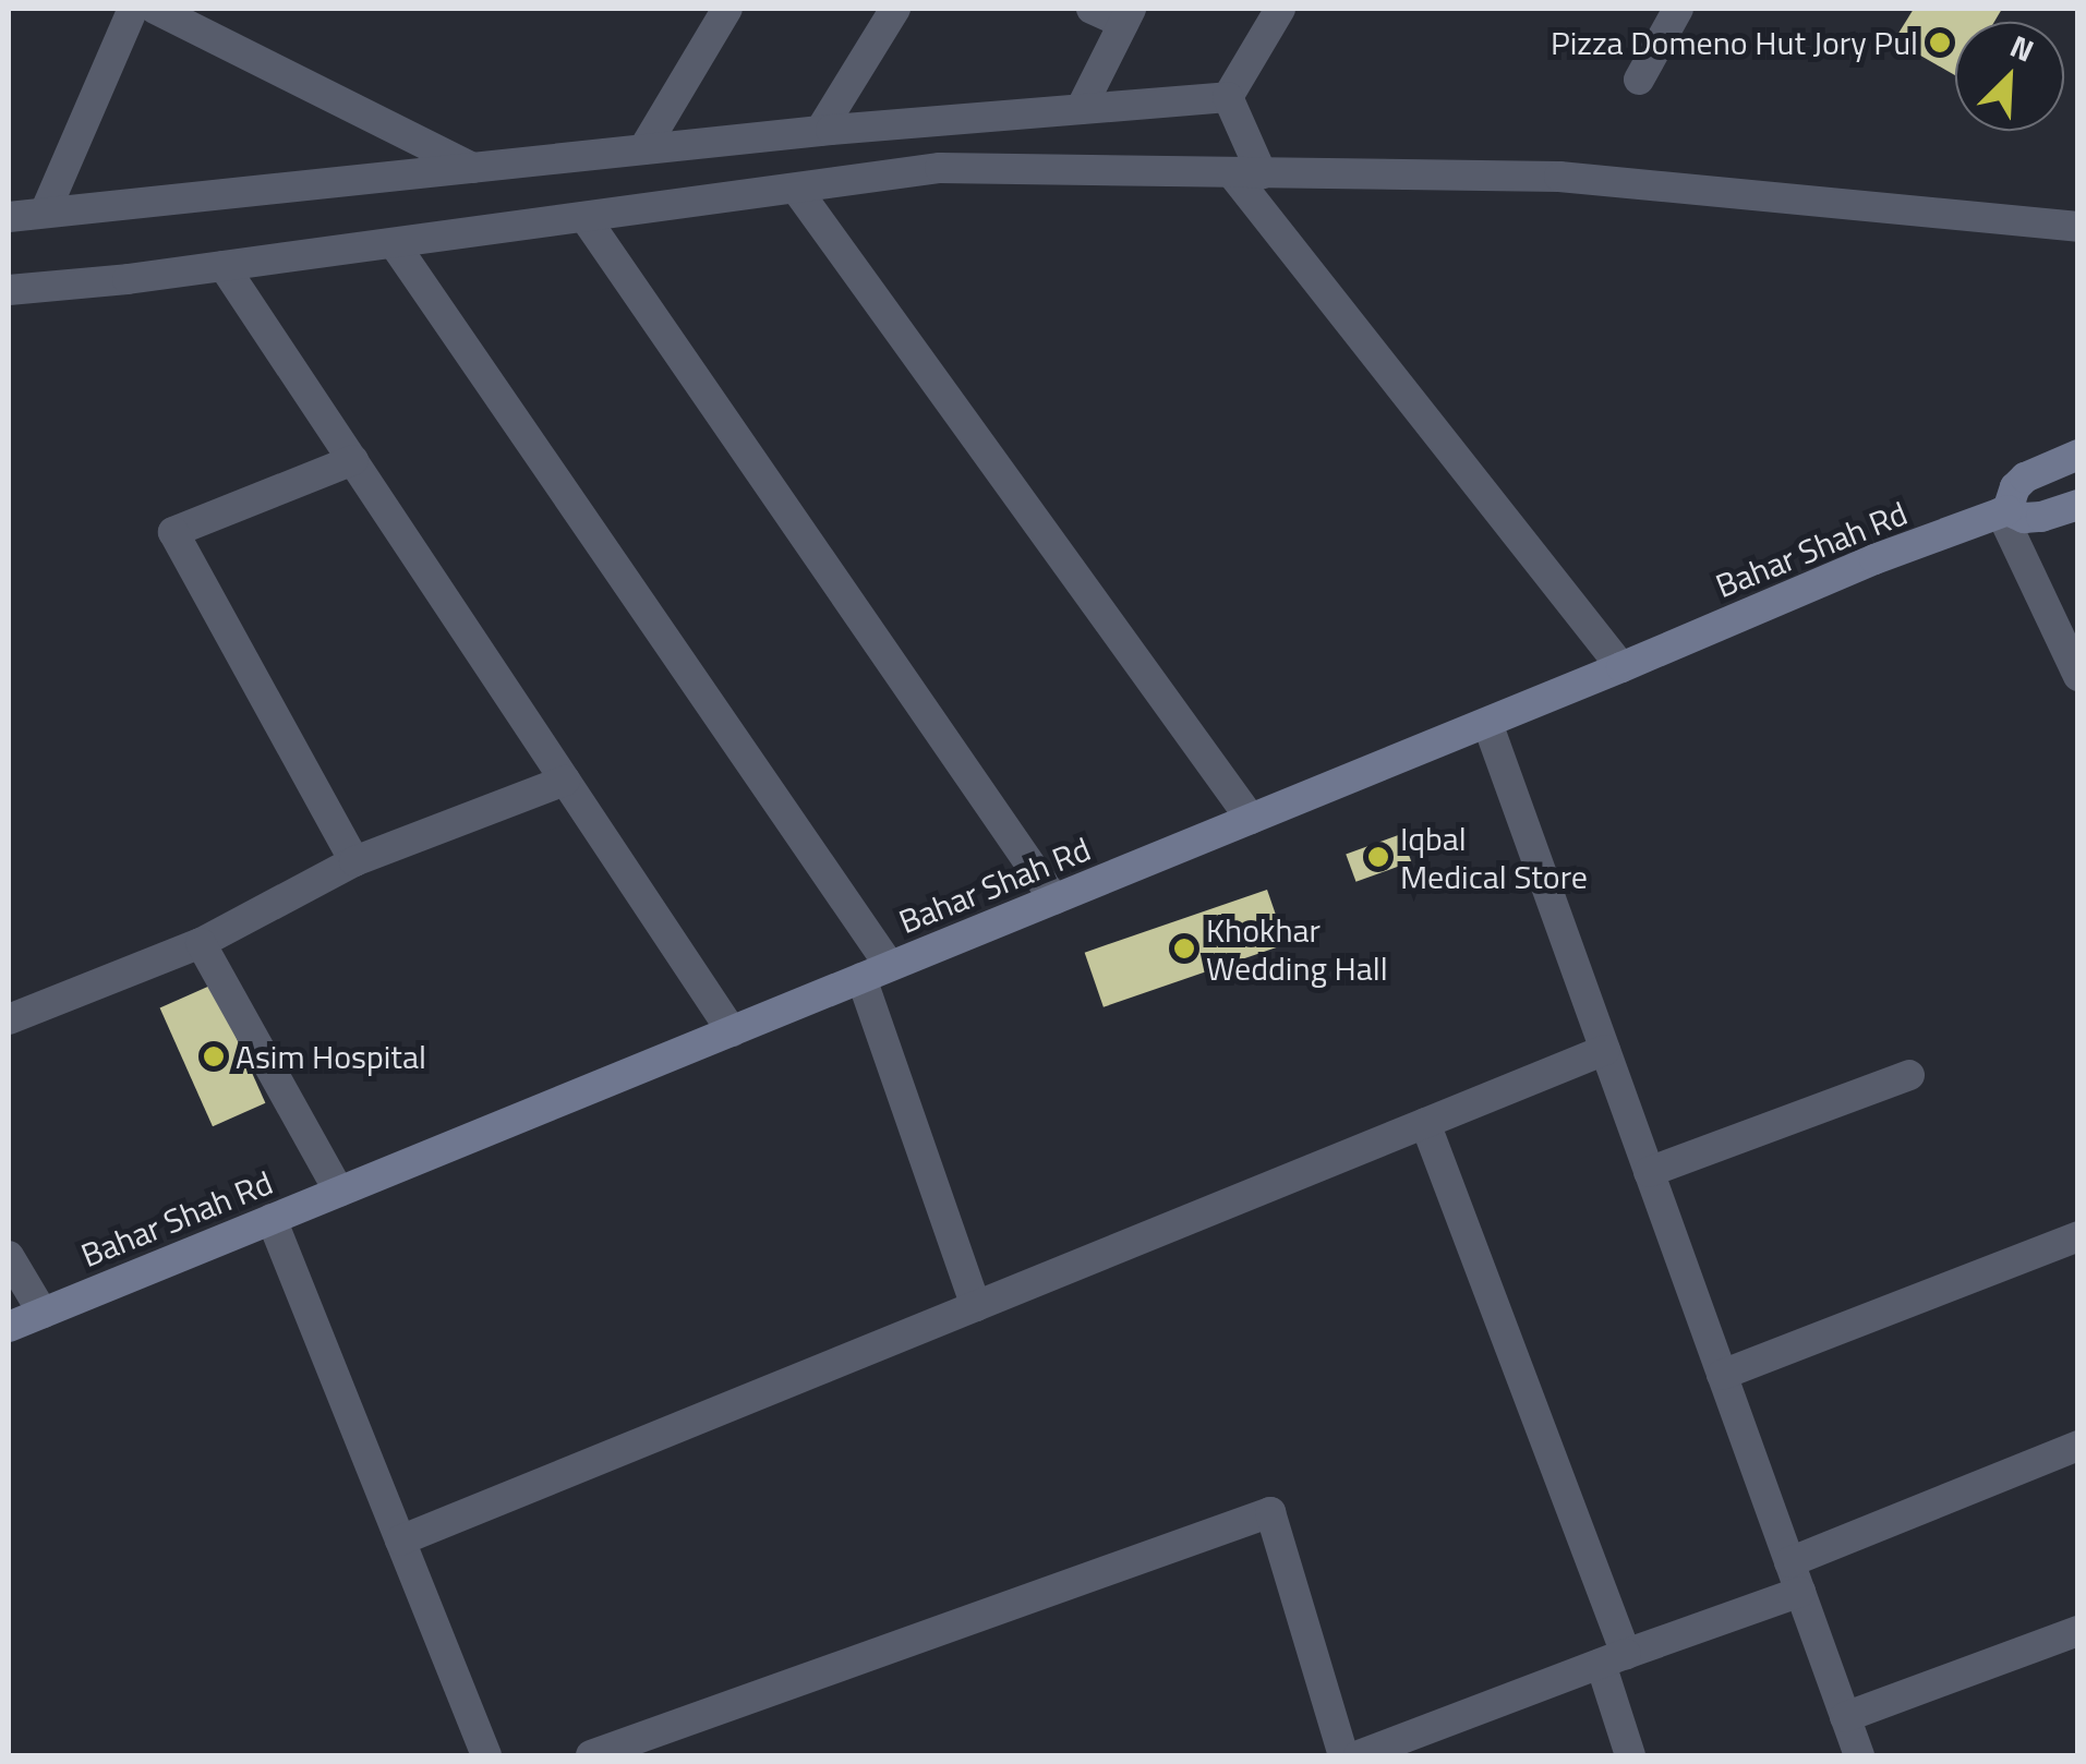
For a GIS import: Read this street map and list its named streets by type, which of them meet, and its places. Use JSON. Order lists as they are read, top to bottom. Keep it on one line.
{"streets":{"main road":["Bahar Shah Rd"]},"places":["Pizza Domeno Hut Jory Pul","Iqbal Medical Store","Khokhar Wedding Hall","Asim Hospital"],"north":"top right"}
